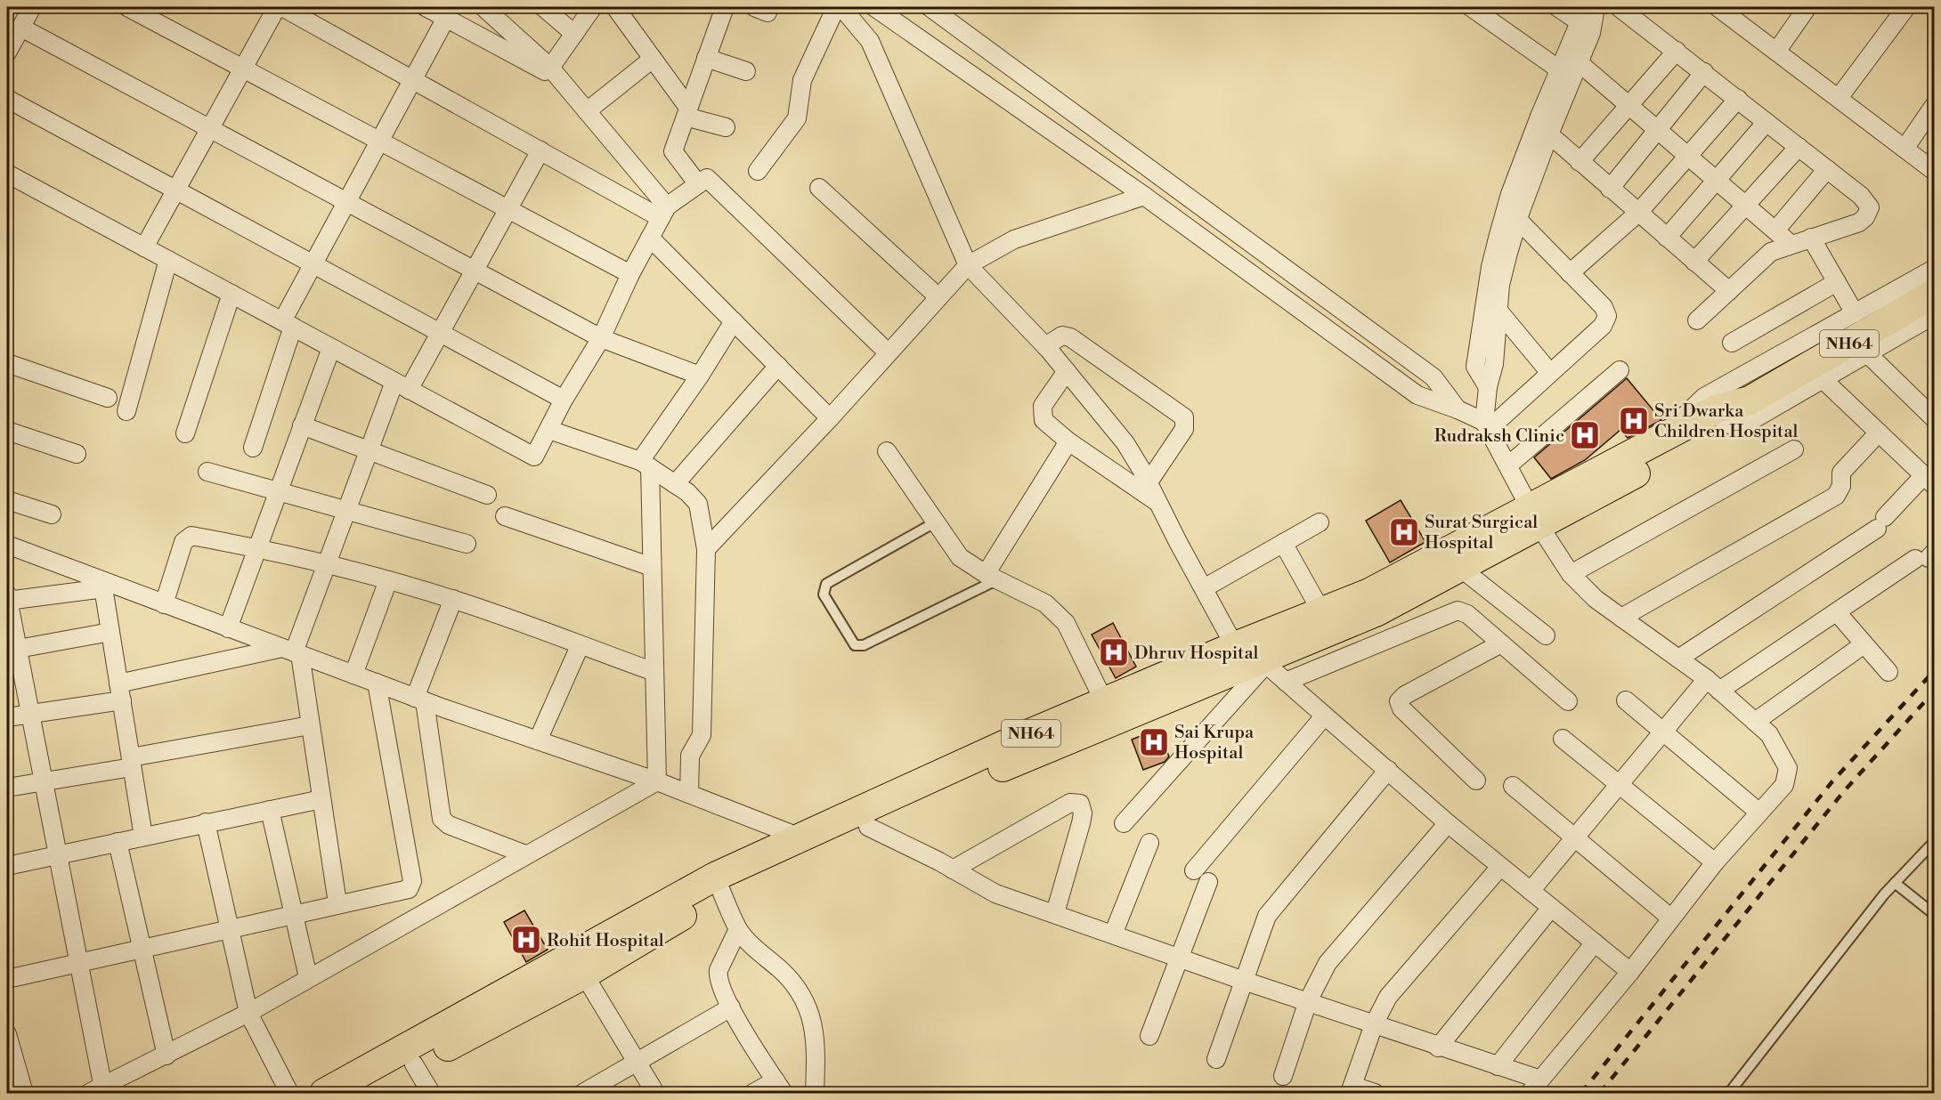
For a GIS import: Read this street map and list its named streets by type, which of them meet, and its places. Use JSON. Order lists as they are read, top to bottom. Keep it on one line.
{"streets":{"main road":["NH64"]},"places":{"hospital":["Sri Dwarka Children Hospital","Rudraksh Clinic","Surat Surgical Hospital","Dhruv Hospital","Sai Krupa Hospital","Rohit Hospital"]}}
